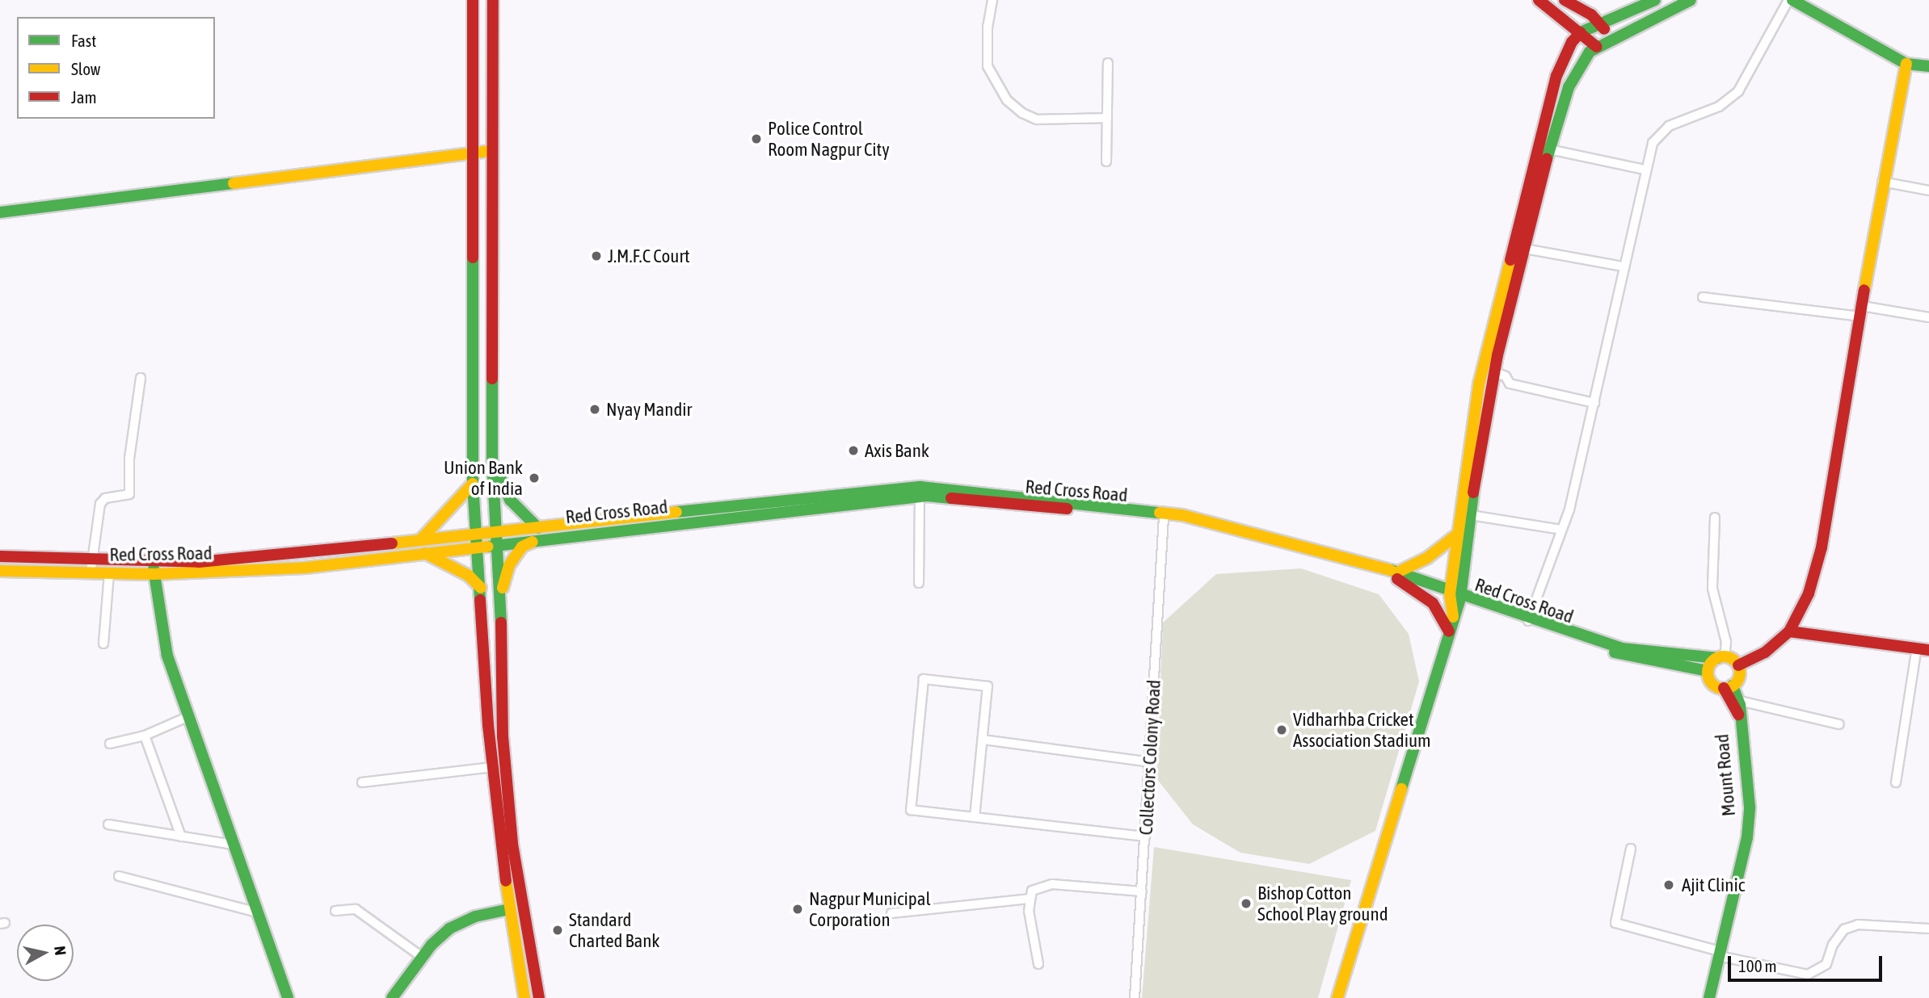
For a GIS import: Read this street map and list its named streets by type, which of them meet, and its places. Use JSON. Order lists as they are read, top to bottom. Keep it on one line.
{"streets":{"street":["Red Cross Road","Collectors Colony Road","Mount Road"]},"crossings":[["Red Cross Road","Collectors Colony Road"],["Red Cross Road","Mount Road"]],"places":["Police Control Room Nagpur City","J.M.F.C Court","Nyay Mandir","Axis Bank","Union Bank of India","Vidharhba Cricket Association Stadium","Ajit Clinic","Bishop Cotton School Play ground","Nagpur Municipal Corporation","Standard Charted Bank"],"legend":["Fast","Slow","Jam"],"scale_bar":"100 m","north":"right"}
